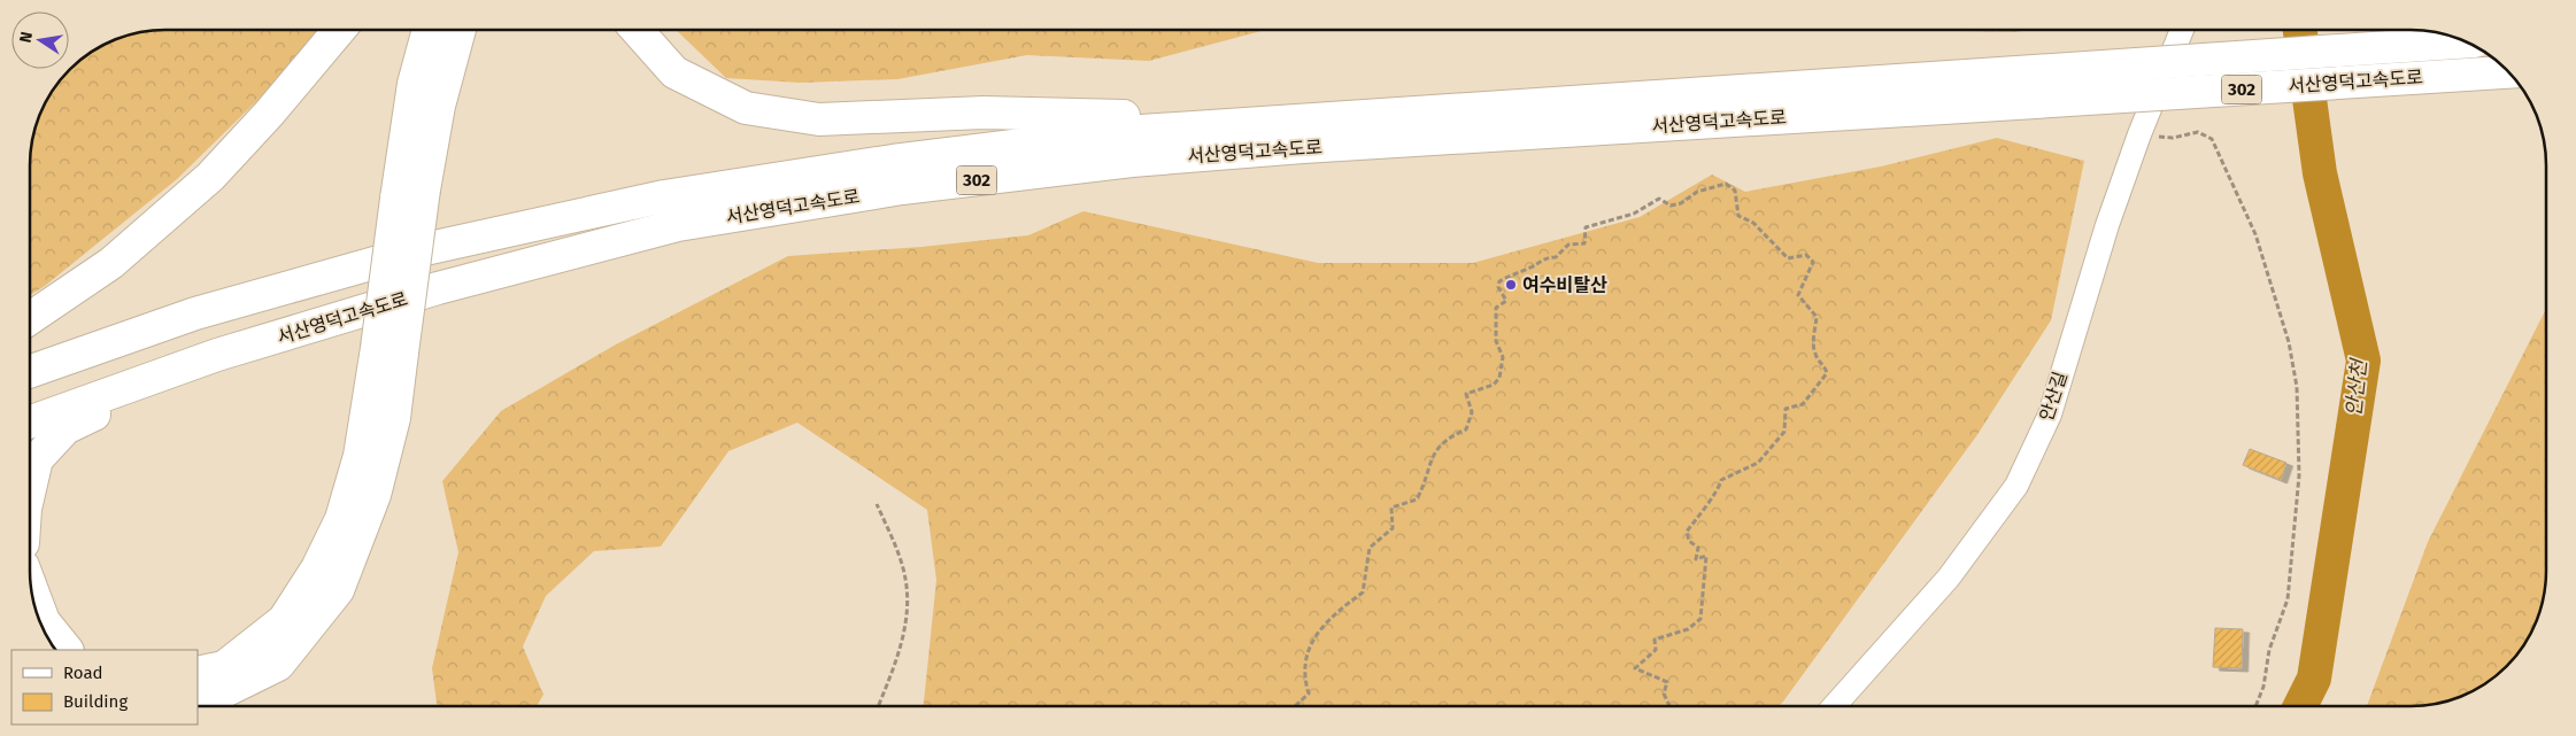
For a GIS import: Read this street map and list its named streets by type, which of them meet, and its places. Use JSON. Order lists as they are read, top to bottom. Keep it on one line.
{"streets":{"highway":["서산영덕고속도로","302"],"street":["안산길"]},"water":["안산천"],"places":["여수비탈산"],"legend":["Road","Building"],"north":"left"}
